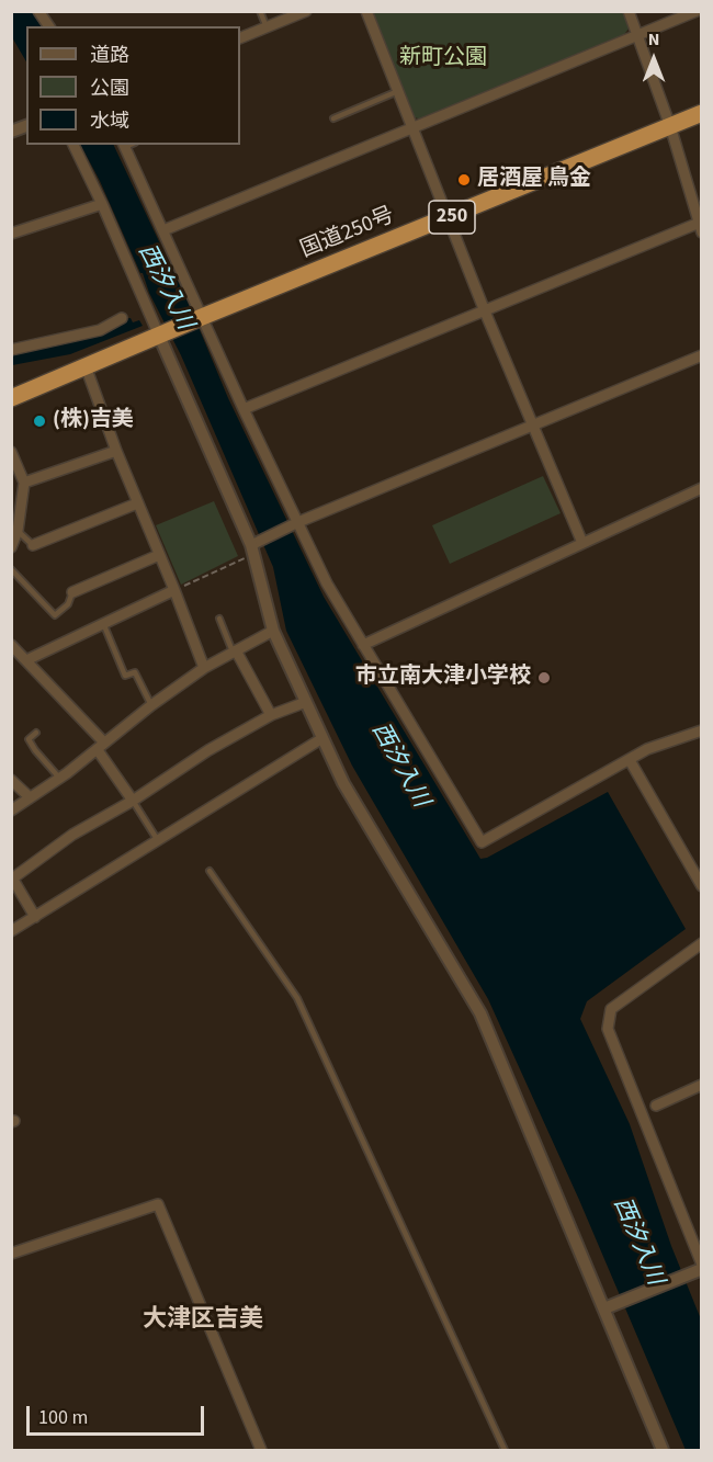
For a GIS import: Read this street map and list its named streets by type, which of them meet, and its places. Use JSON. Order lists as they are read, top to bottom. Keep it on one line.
{"streets":{"highway":["250","国道250号"]},"districts":["大津区吉美"],"water":["西汐入川"],"parks":["新町公園"],"places":["居酒屋 鳥金","(株)吉美","市立南大津小学校"],"legend":["道路","公園","水域"],"scale_bar":"100 m","north":"top"}
